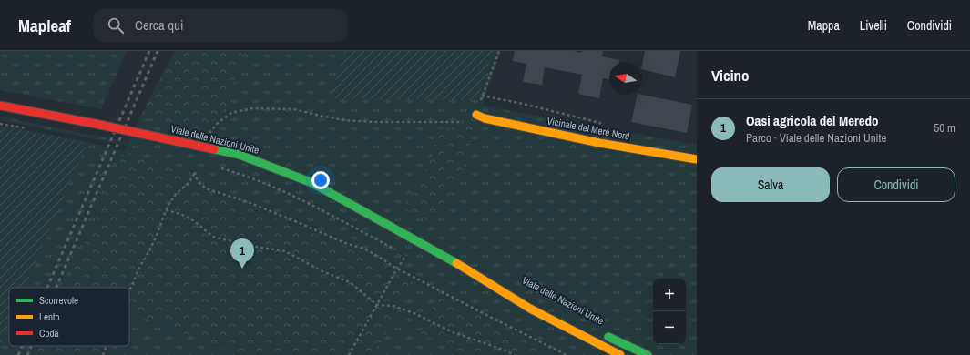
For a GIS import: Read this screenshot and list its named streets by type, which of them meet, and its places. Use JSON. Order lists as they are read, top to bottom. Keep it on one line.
{"streets":{"street":["Vicinale del Meré Nord","Viale delle Nazioni Unite"]},"legend":["Scorrevole","Lento","Coda"],"north":"left","page":{"header":"Mapleaf","search":"Cerca qui","nav":["Mappa","Livelli","Condividi"],"heading":"Vicino","list":[{"mark":"1","name":"Oasi agricola del Meredo","note":"Parco · Viale delle Nazioni Unite","value":"50 m"}],"buttons":["Salva","Condividi"],"pins":"1","map_buttons":["+","−"]}}
